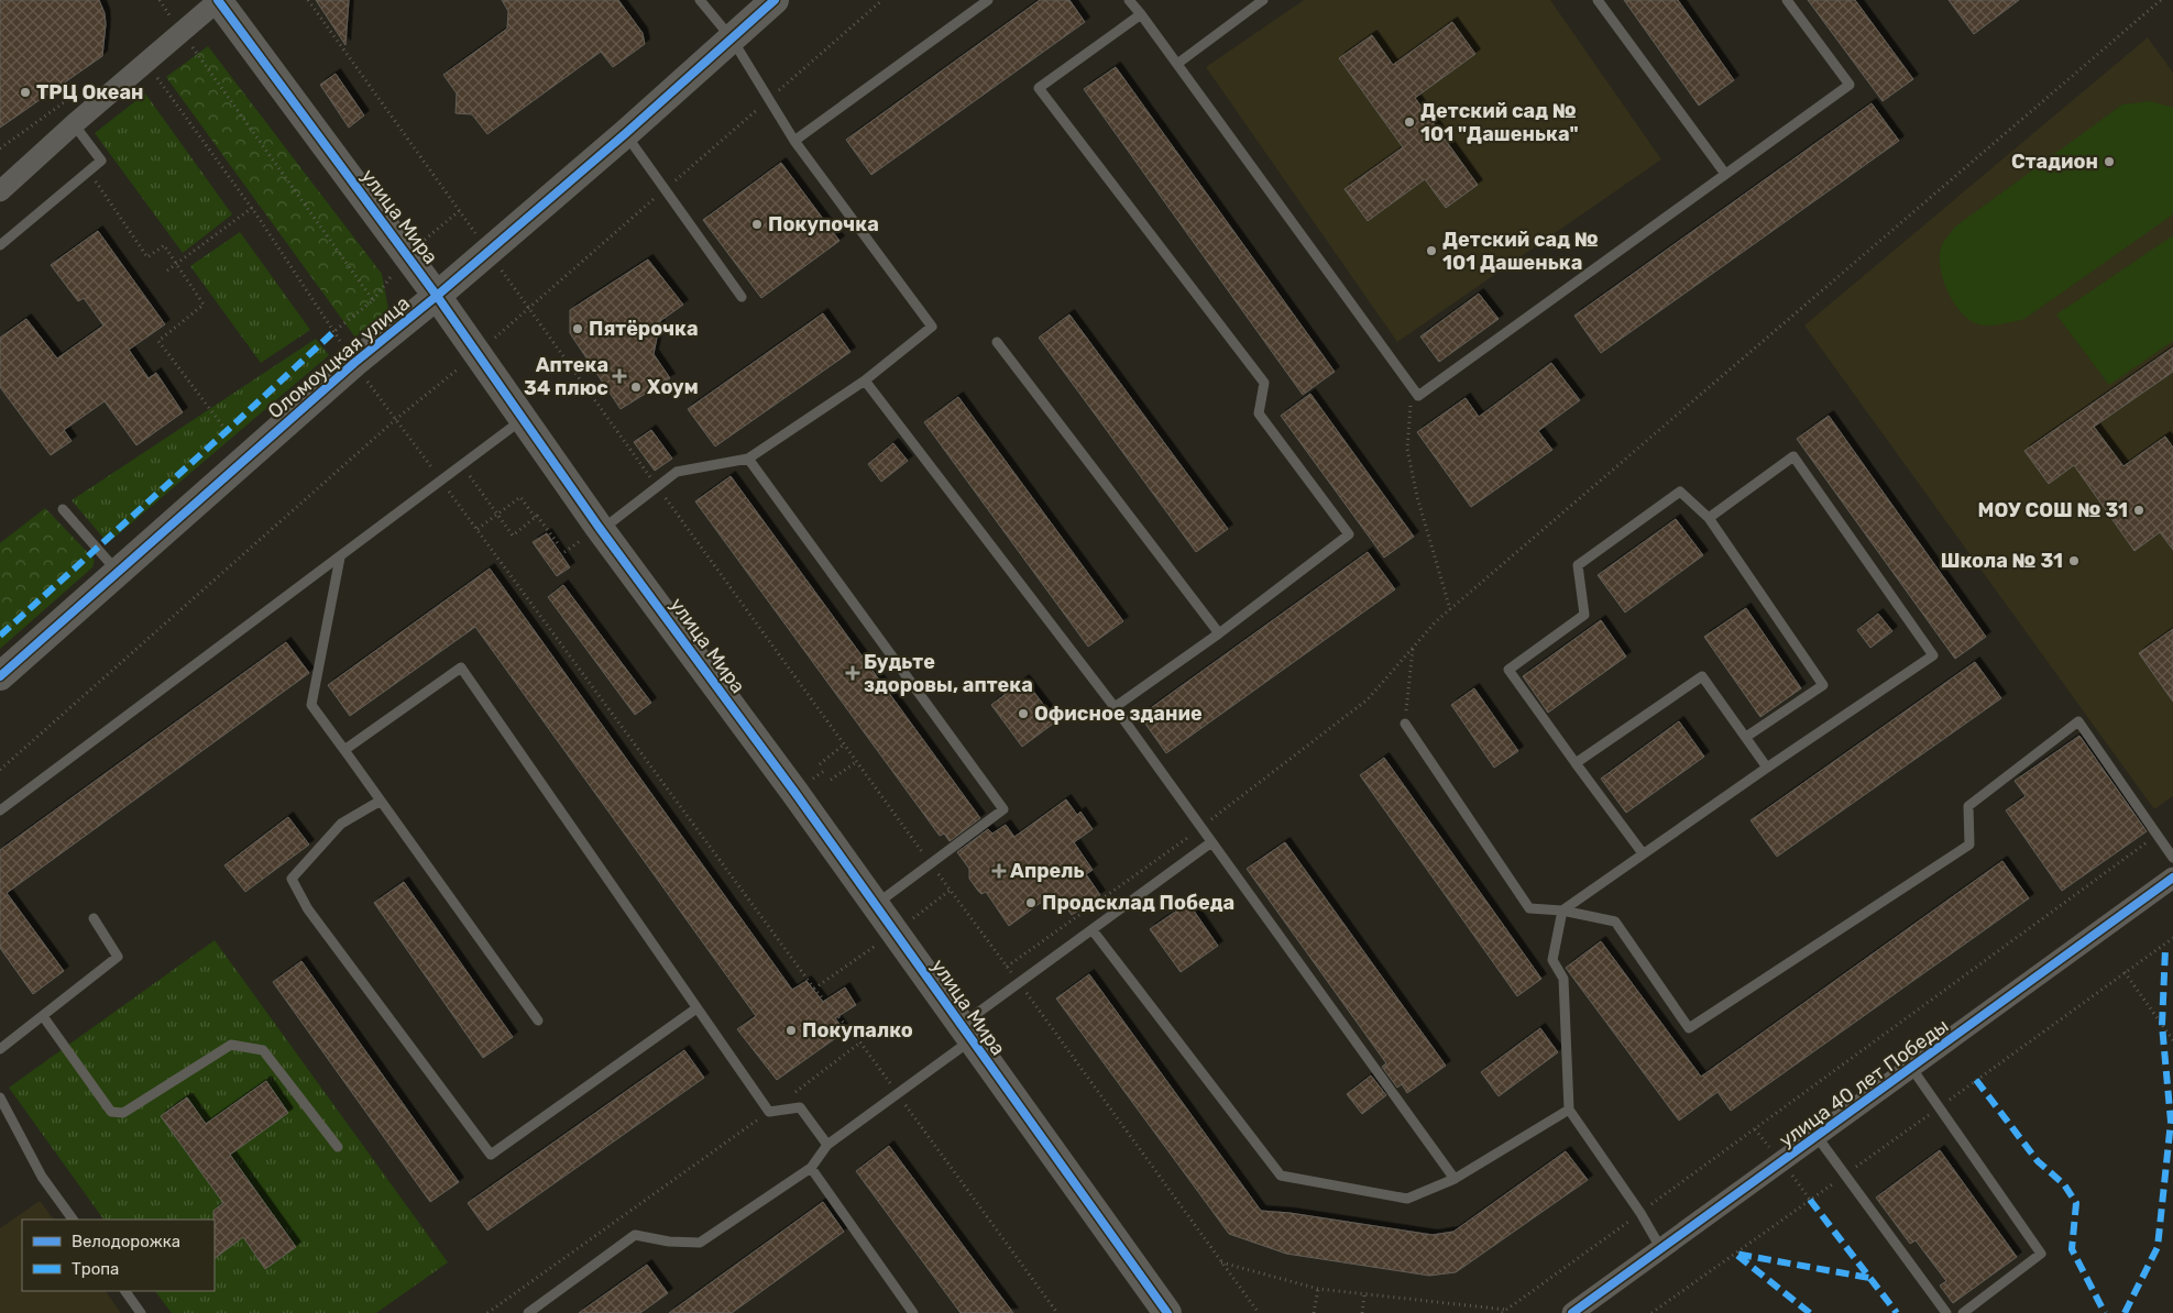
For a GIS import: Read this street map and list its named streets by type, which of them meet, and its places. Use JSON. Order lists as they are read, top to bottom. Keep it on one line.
{"streets":{"street":["улица Мира","Оломоуцкая улица","улица 40 лет Победы"]},"crossings":[["улица Мира","Оломоуцкая улица"]],"places":{"other":["ТРЦ Океан","Детский сад № 101 \"Дашенька\"","Стадион","Покупочка","Детский сад № 101 Дашенька","Пятёрочка","Хоум","МОУ СОШ № 31","Школа № 31","Офисное здание","Продсклад Победа","Покупалко"],"health":["Аптека 34 плюс","Будьте здоровы, аптека","Апрель"]},"legend":["Велодорожка","Тропа"]}
